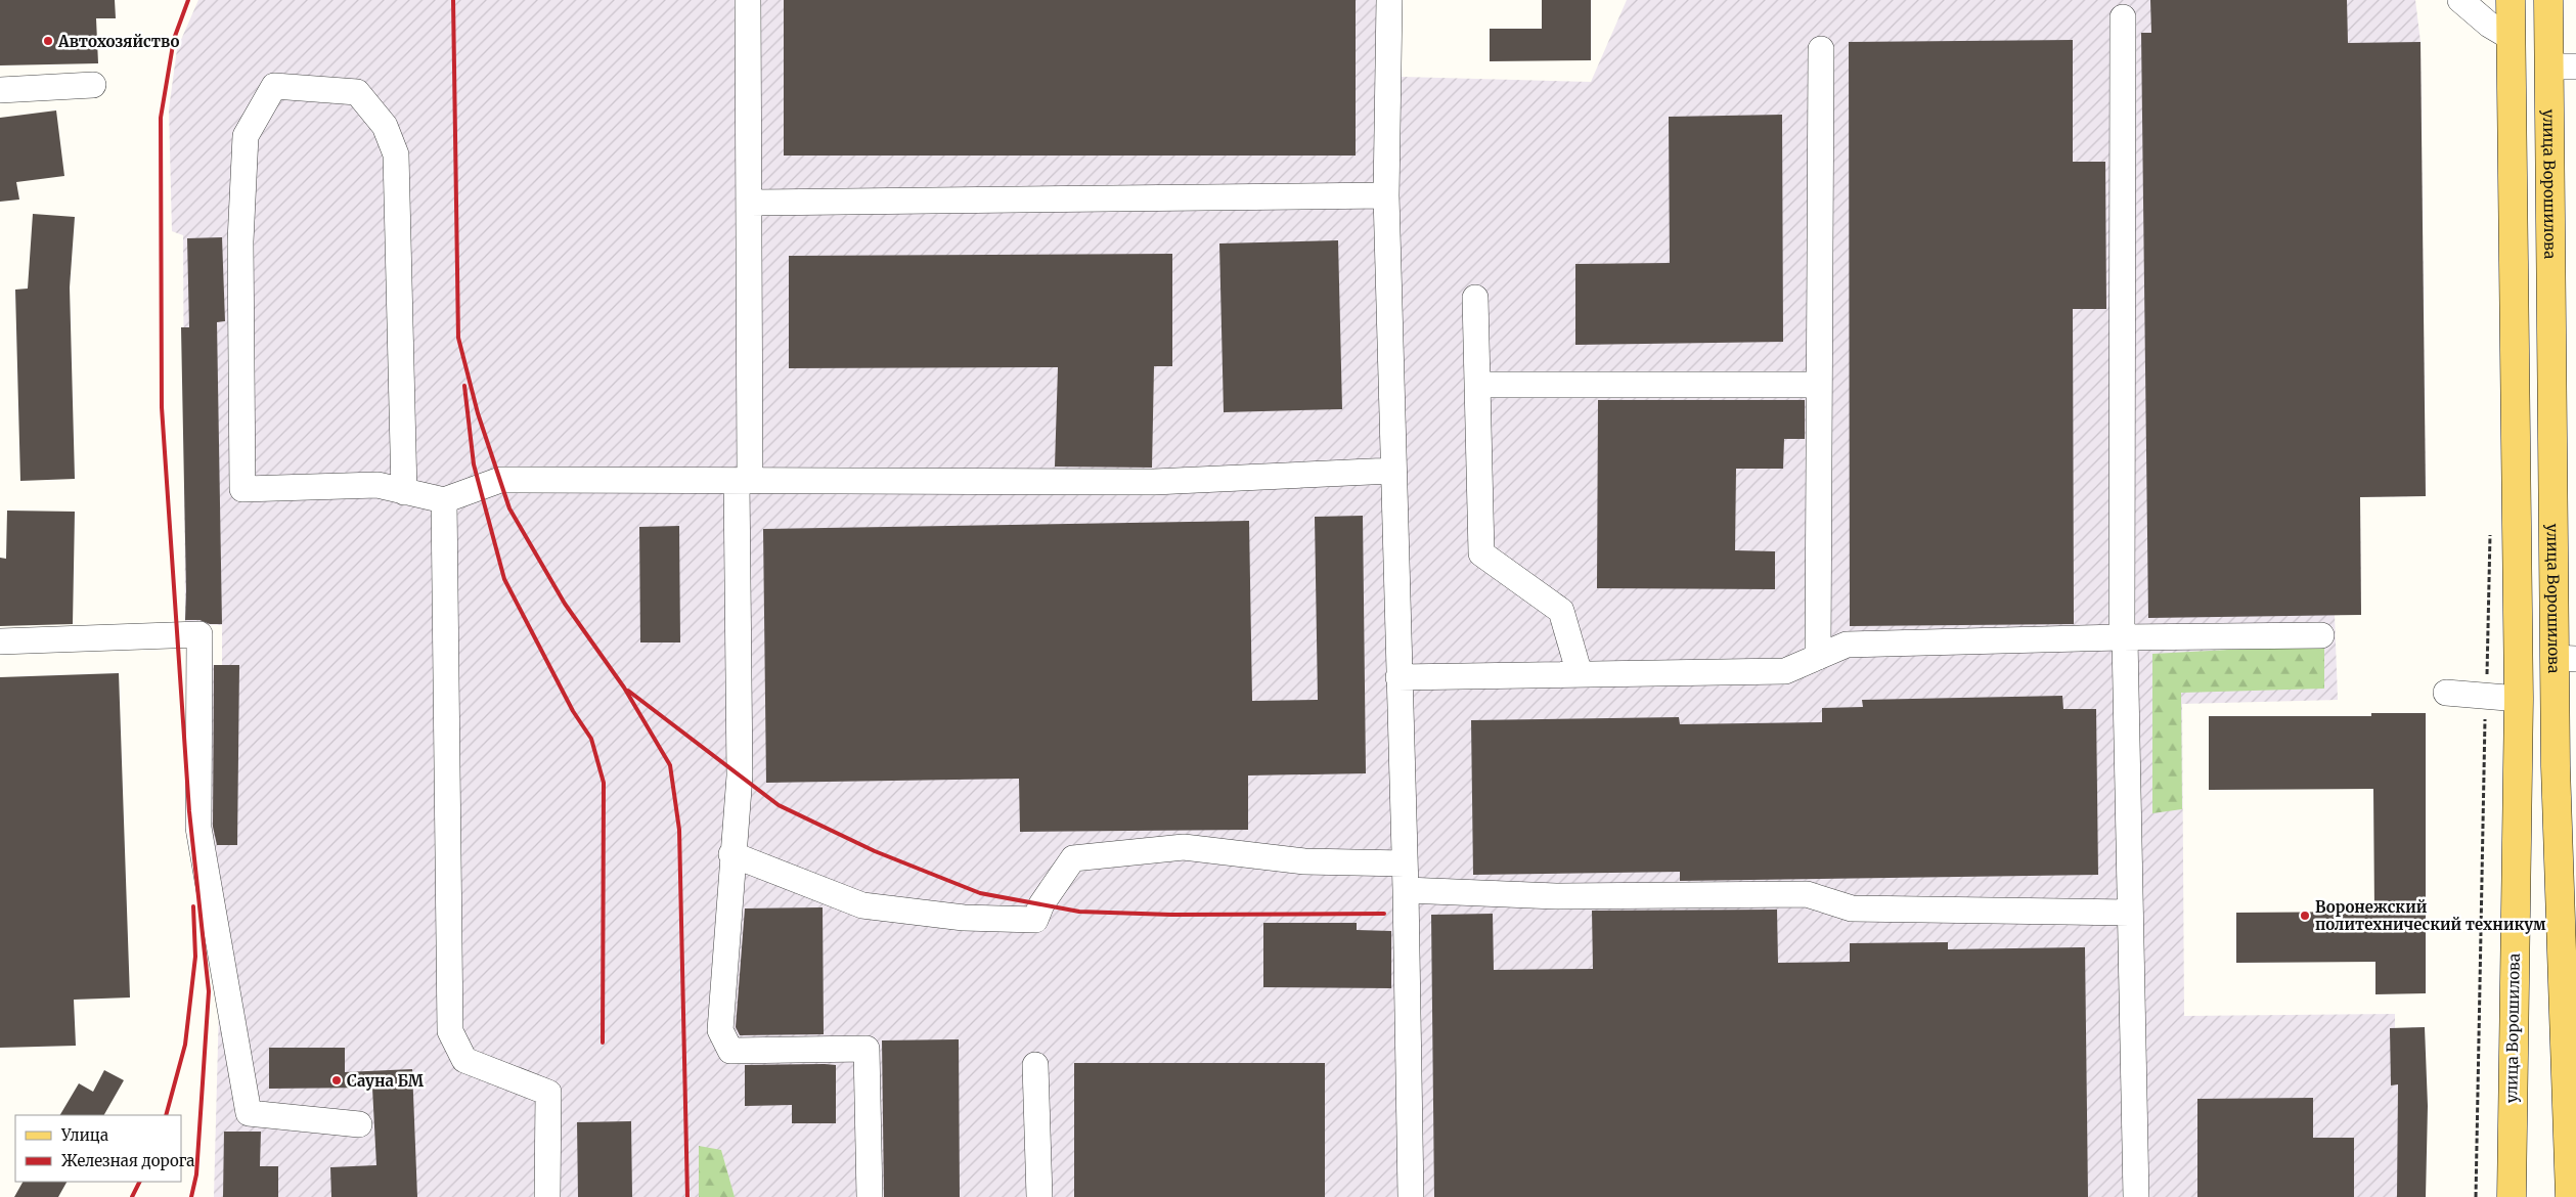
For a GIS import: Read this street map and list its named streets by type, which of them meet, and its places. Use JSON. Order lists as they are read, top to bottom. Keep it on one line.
{"streets":{"main road":["улица Ворошилова"]},"places":["Автохозяйство","Воронежский политехнический техникум","Сауна БМ"],"legend":["Улица","Железная дорога"]}
